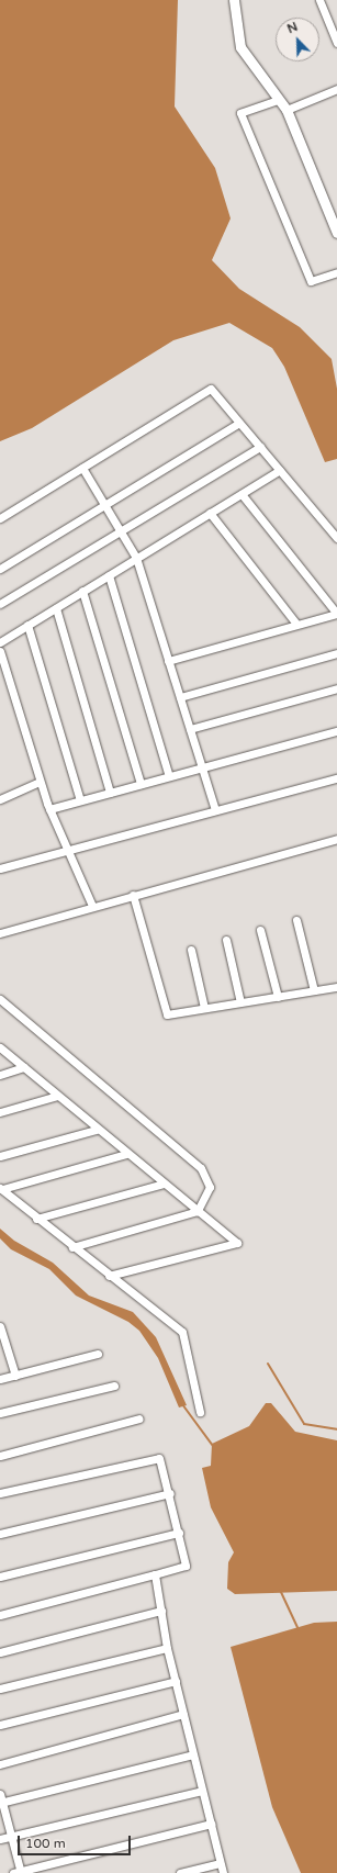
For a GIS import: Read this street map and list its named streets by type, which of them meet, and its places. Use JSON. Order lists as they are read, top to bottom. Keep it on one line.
{"scale_bar":"100 m","north":"top left"}
